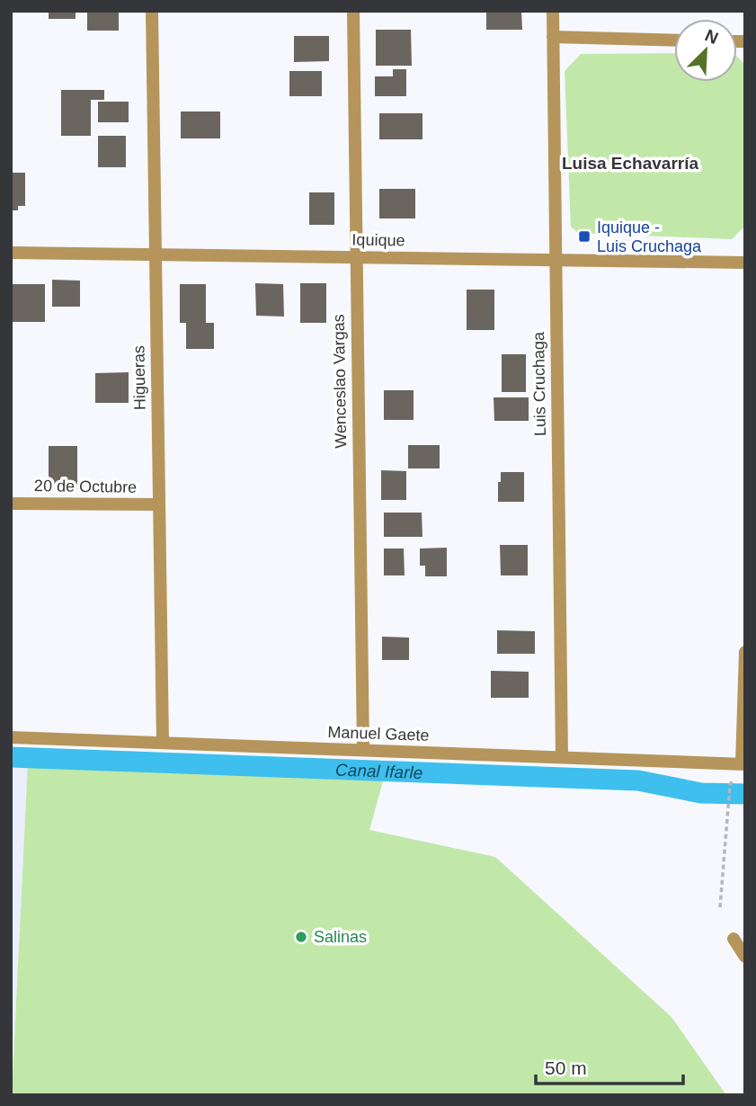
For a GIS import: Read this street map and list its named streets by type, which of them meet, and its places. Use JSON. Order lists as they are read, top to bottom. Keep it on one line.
{"streets":{"street":["Iquique","Higueras","Wenceslao Vargas","Luis Cruchaga","20 de Octubre","Manuel Gaete"]},"crossings":[["Iquique","Higueras"],["Iquique","Wenceslao Vargas"],["Iquique","Luis Cruchaga"],["Higueras","20 de Octubre"],["Higueras","Manuel Gaete"],["Wenceslao Vargas","Manuel Gaete"],["Luis Cruchaga","Manuel Gaete"]],"districts":["Luisa Echavarría"],"water":["Canal Ifarle"],"places":{"transit":["Iquique - Luis Cruchaga"],"other":["Salinas"]},"scale_bar":"50 m","north":"top right"}
